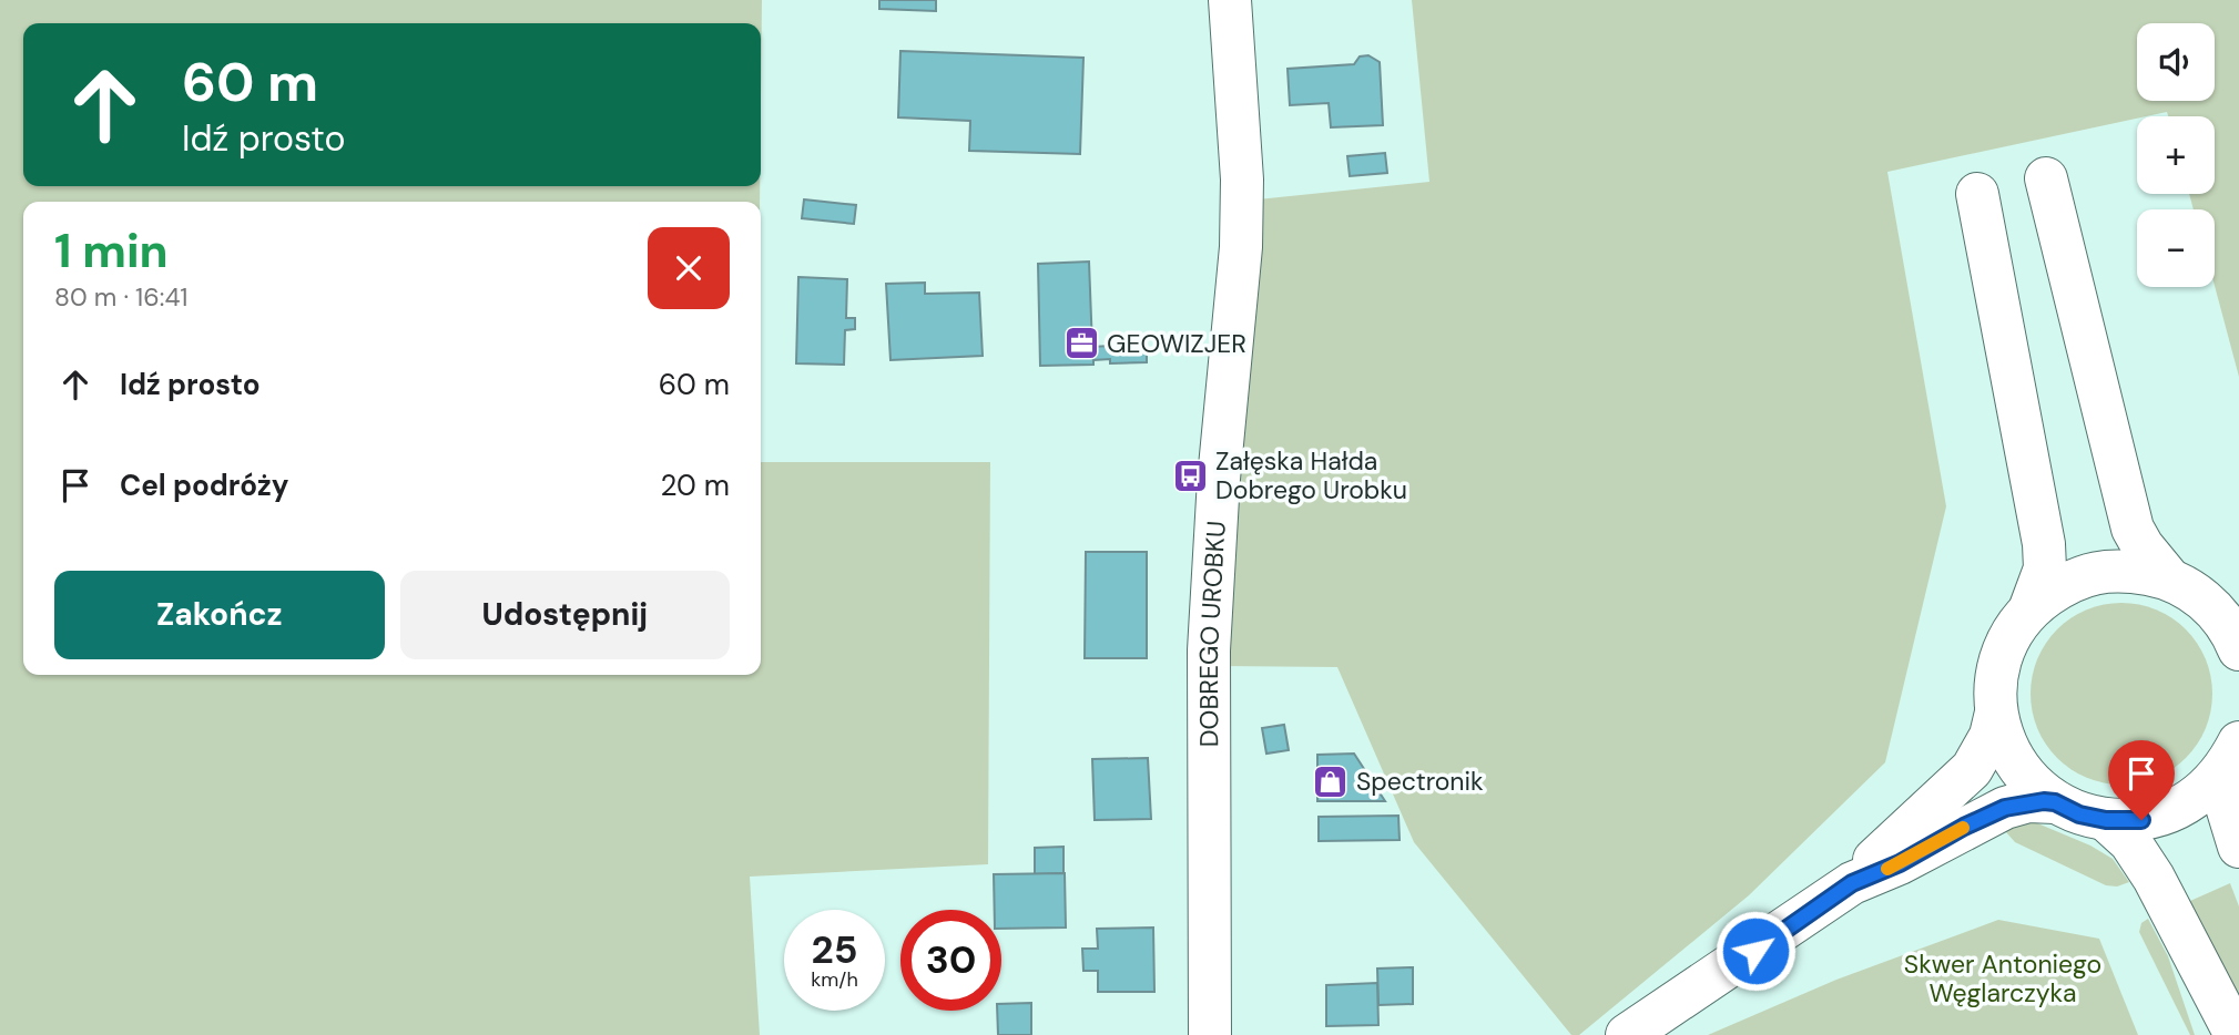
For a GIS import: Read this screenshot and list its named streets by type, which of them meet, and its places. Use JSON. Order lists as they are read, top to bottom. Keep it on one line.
{"streets":{"street":["DOBREGO UROBKU"]},"parks":["Skwer Antoniego Węglarczyka"],"places":{"office":["GEOWIZJER"],"bus stop":["Załęska Hałda Dobrego Urobku"],"shop":["Spectronik"]},"page":{"map_buttons":["+","−"],"turn":["60 m","Idź prosto"],"heading":["1 min","80 m · 16:41"],"list":[{"name":"Idź prosto","value":"60 m"},{"name":"Cel podróży","value":"20 m"}],"buttons":["Zakończ","Udostępnij"],"speed":"25 km/h","limit":"30"}}
